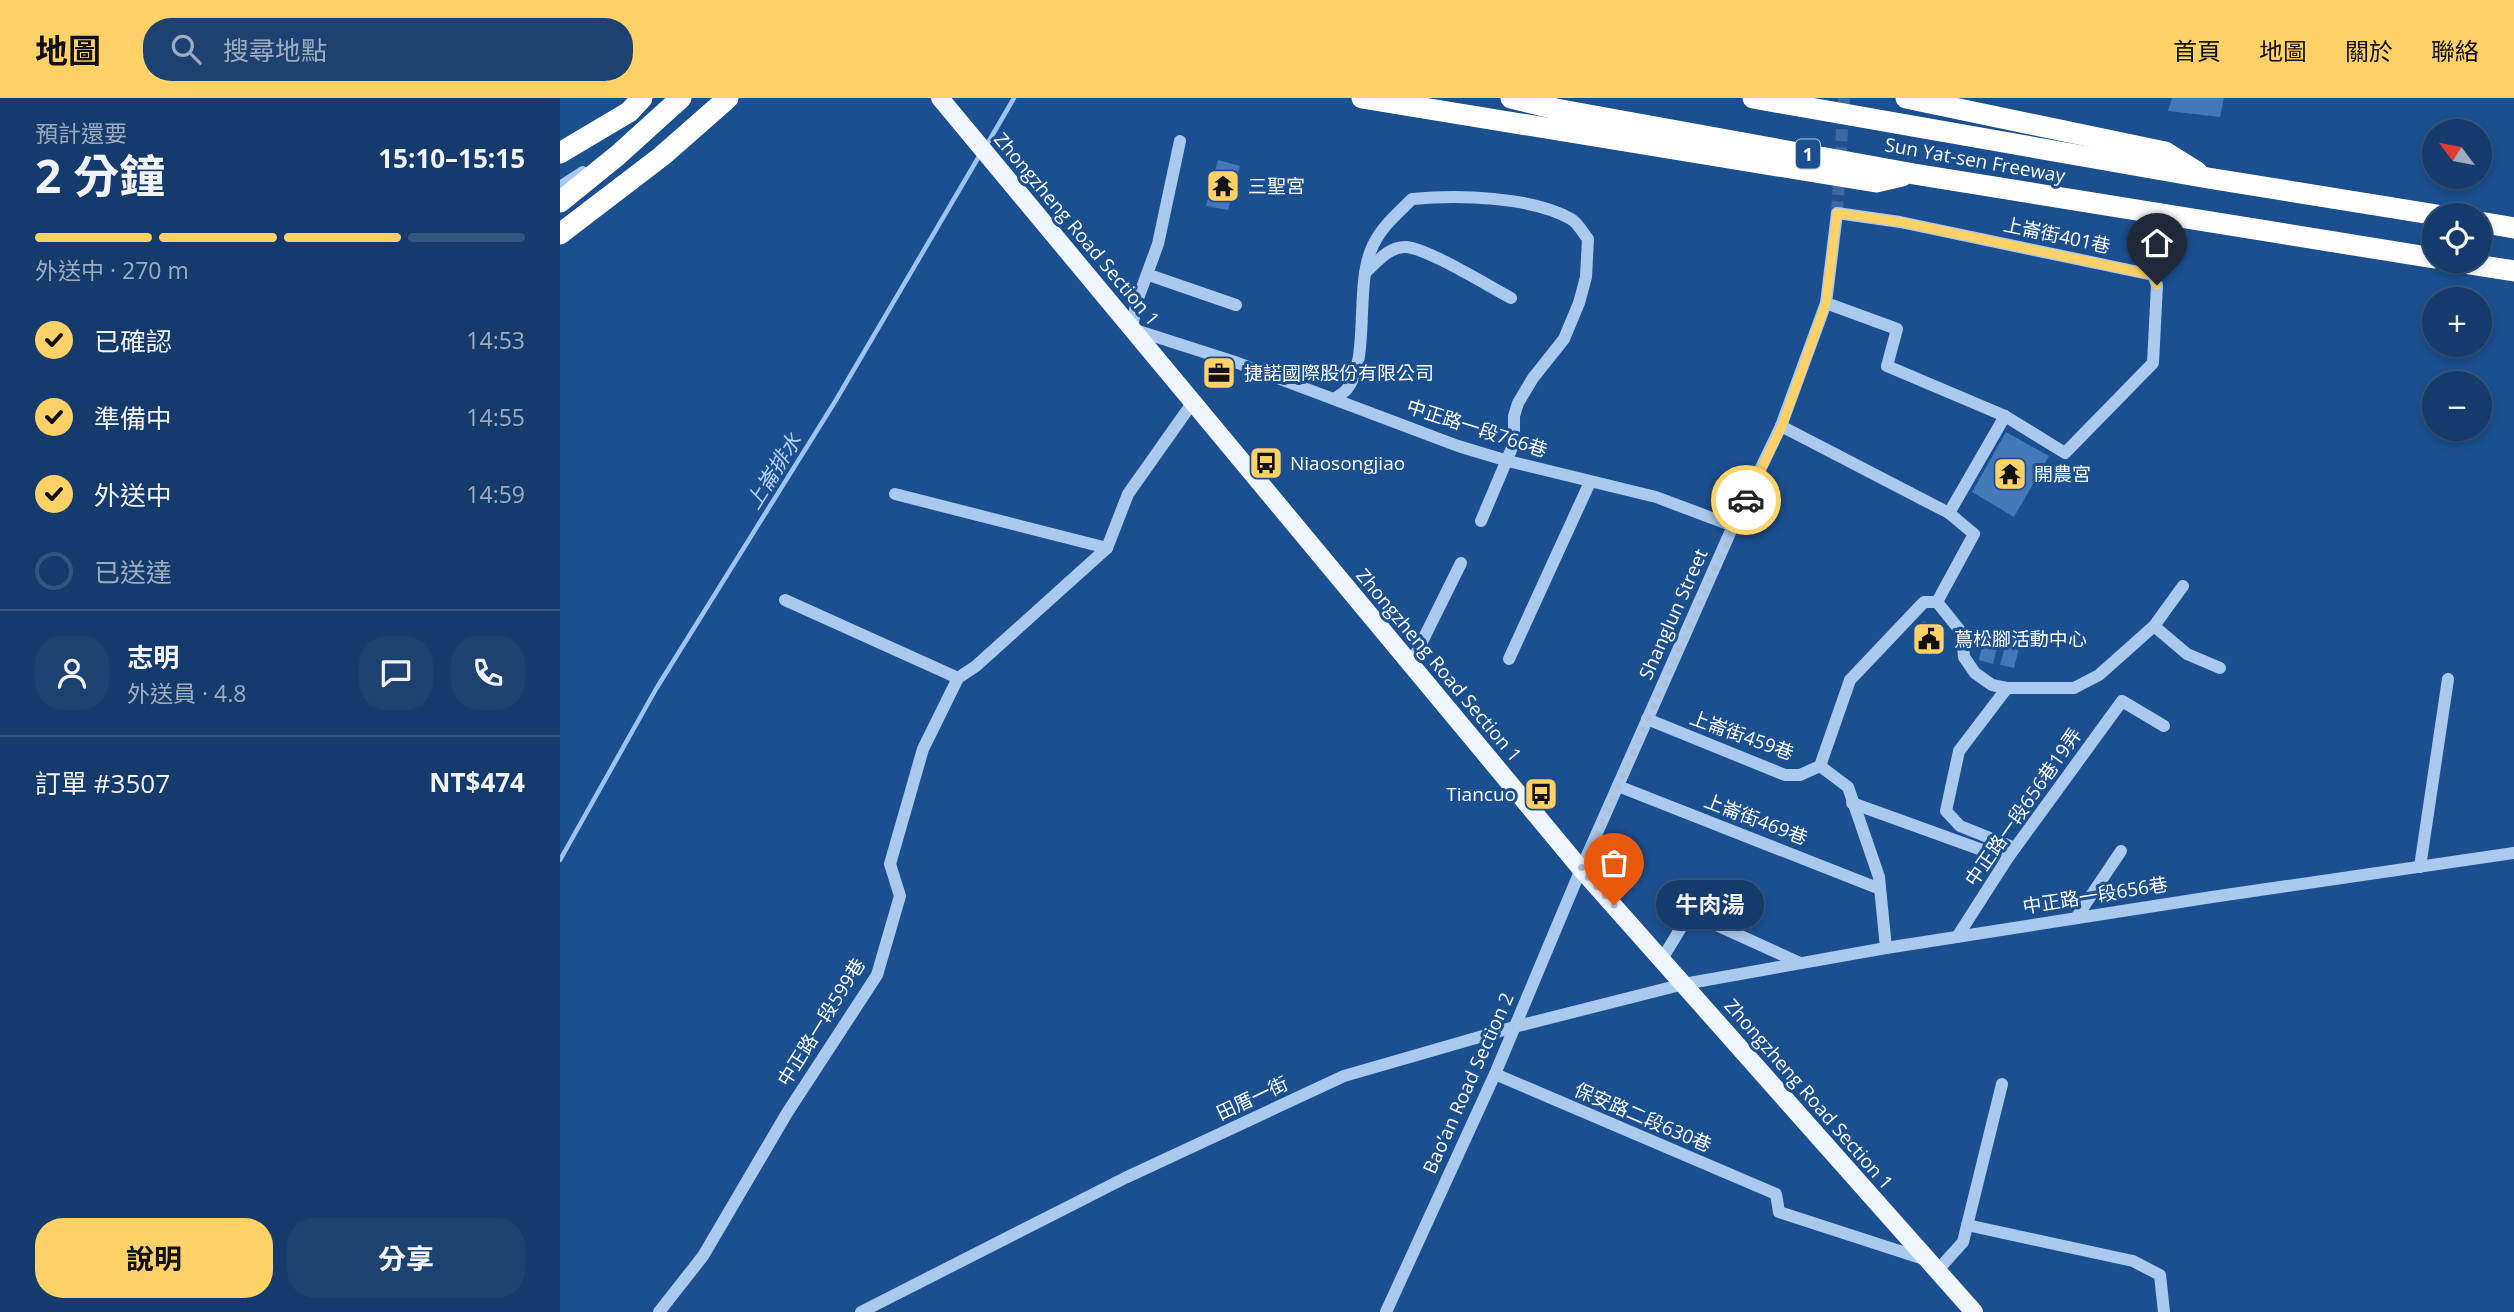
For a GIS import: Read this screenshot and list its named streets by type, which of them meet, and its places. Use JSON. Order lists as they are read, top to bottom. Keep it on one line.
{"streets":{"highway":["1","Sun Yat-sen Freeway"],"main road":["Zhongzheng Road Section 1"],"street":["上崙街401巷","中正路一段766巷","Shanglun Street","上崙街459巷","中正路一段656巷19弄","上崙街469巷","中正路一段656巷","中正路一段599巷","Bao’an Road Section 2","田厝一街","保安路二段630巷"]},"crossings":[["Zhongzheng Road Section 1","中正路一段766巷"],["Zhongzheng Road Section 1","Shanglun Street"],["Zhongzheng Road Section 1","中正路一段656巷"],["Zhongzheng Road Section 1","中正路一段599巷"],["Zhongzheng Road Section 1","Bao’an Road Section 2"],["Zhongzheng Road Section 1","田厝一街"],["Zhongzheng Road Section 1","保安路二段630巷"],["上崙街401巷","Shanglun Street"],["中正路一段766巷","Shanglun Street"],["Shanglun Street","上崙街459巷"],["Shanglun Street","上崙街469巷"],["Shanglun Street","Bao’an Road Section 2"],["中正路一段656巷19弄","中正路一段656巷"],["中正路一段656巷","田厝一街"],["Bao’an Road Section 2","田厝一街"],["Bao’an Road Section 2","保安路二段630巷"]],"water":["上崙排水"],"places":{"temple":["三聖宮","開農宮"],"office":["捷諾國際股份有限公司"],"bus stop":["Niaosongjiao","Tiancuo"],"public building":["蔦松腳活動中心"],"other":["牛肉湯"]},"north":"top left","page":{"header":"地圖","search":"搜尋地點","nav":["首頁","地圖","關於","聯絡"],"heading":["2 分鐘","預計還要","15:10–15:15"],"panel":["志明","外送員 · 4.8","訂單 #3507","NT$474"],"map_buttons":["+","−"],"bar":"外送中 · 270 m","list":[["已確認","14:53"],["準備中","14:55"],["外送中","14:59"],"已送達"],"bubble":"牛肉湯","buttons":["說明","分享"]}}
